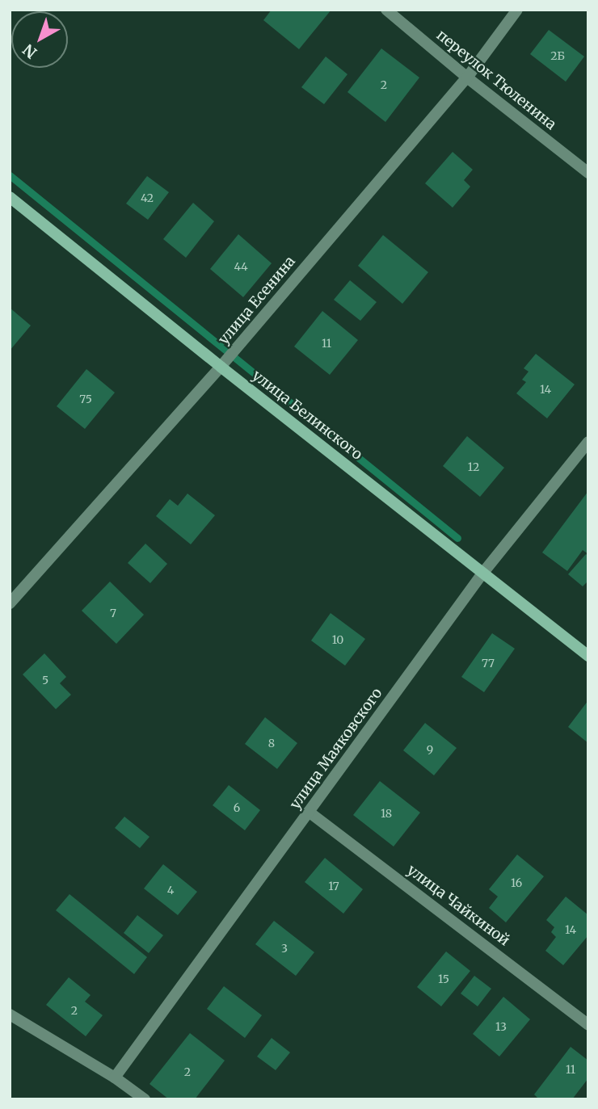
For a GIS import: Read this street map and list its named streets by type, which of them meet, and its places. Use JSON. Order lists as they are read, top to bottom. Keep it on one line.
{"streets":{"street":["переулок Тюленина","улица Есенина","улица Белинского","улица Маяковского","улица Чайкиной"]},"crossings":[["переулок Тюленина","улица Есенина"],["улица Есенина","улица Белинского"],["улица Белинского","улица Маяковского"],["улица Маяковского","улица Чайкиной"]],"house_numbers":["2Б","2","42","44","11","14","75","12","7","10","77","5","8","9","6","18","16","17","4","14","3","15","2","13","11","2"],"north":"bottom left"}
